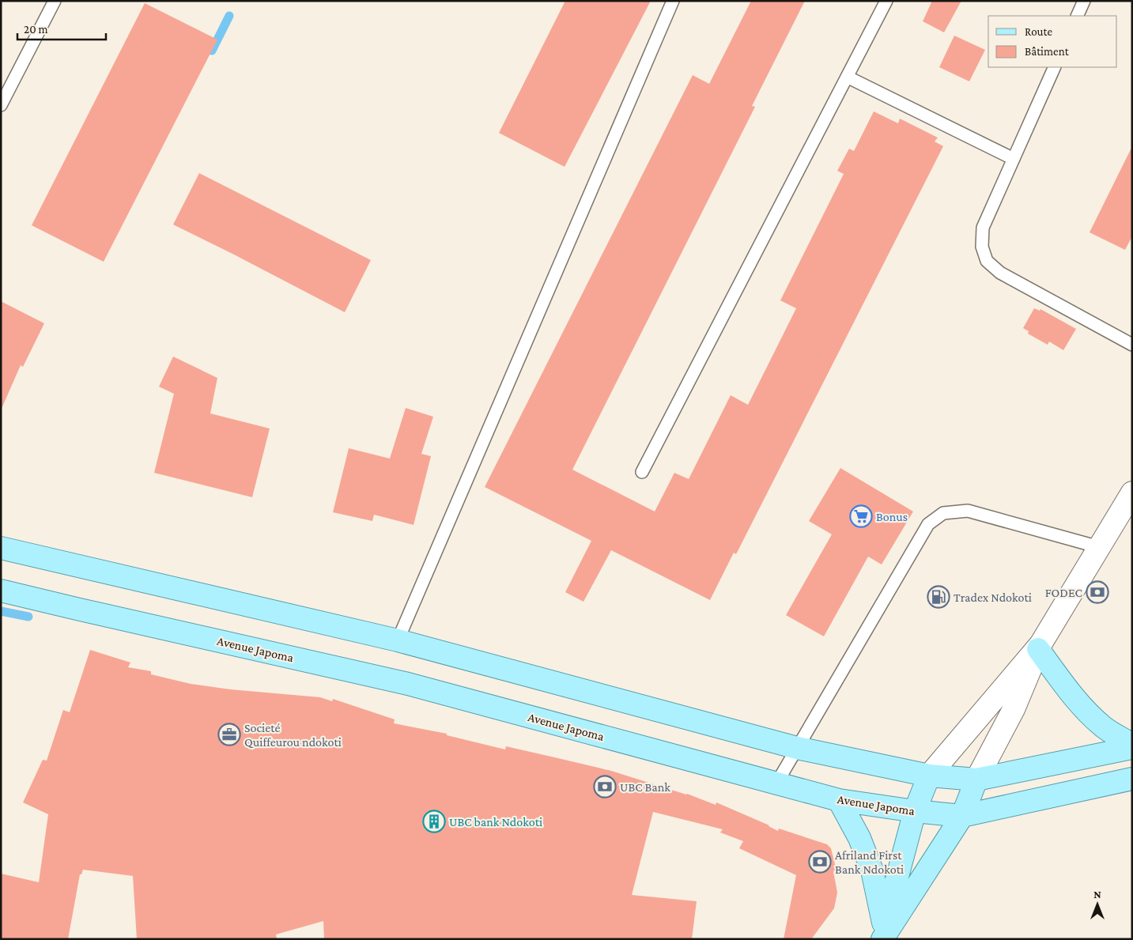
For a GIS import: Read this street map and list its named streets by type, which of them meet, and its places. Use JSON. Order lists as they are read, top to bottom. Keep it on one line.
{"streets":{"main road":["Avenue Japoma"]},"places":{"supermarket":["Bonus"],"bank":["FODEC","UBC Bank","Afriland First Bank Ndokoti"],"fuel station":["Tradex Ndokoti"],"office":["Societé Quiffeurou ndokoti"],"building":["UBC bank Ndokoti"]},"legend":["Route","Bâtiment"],"scale_bar":"20 m","north":"top"}
